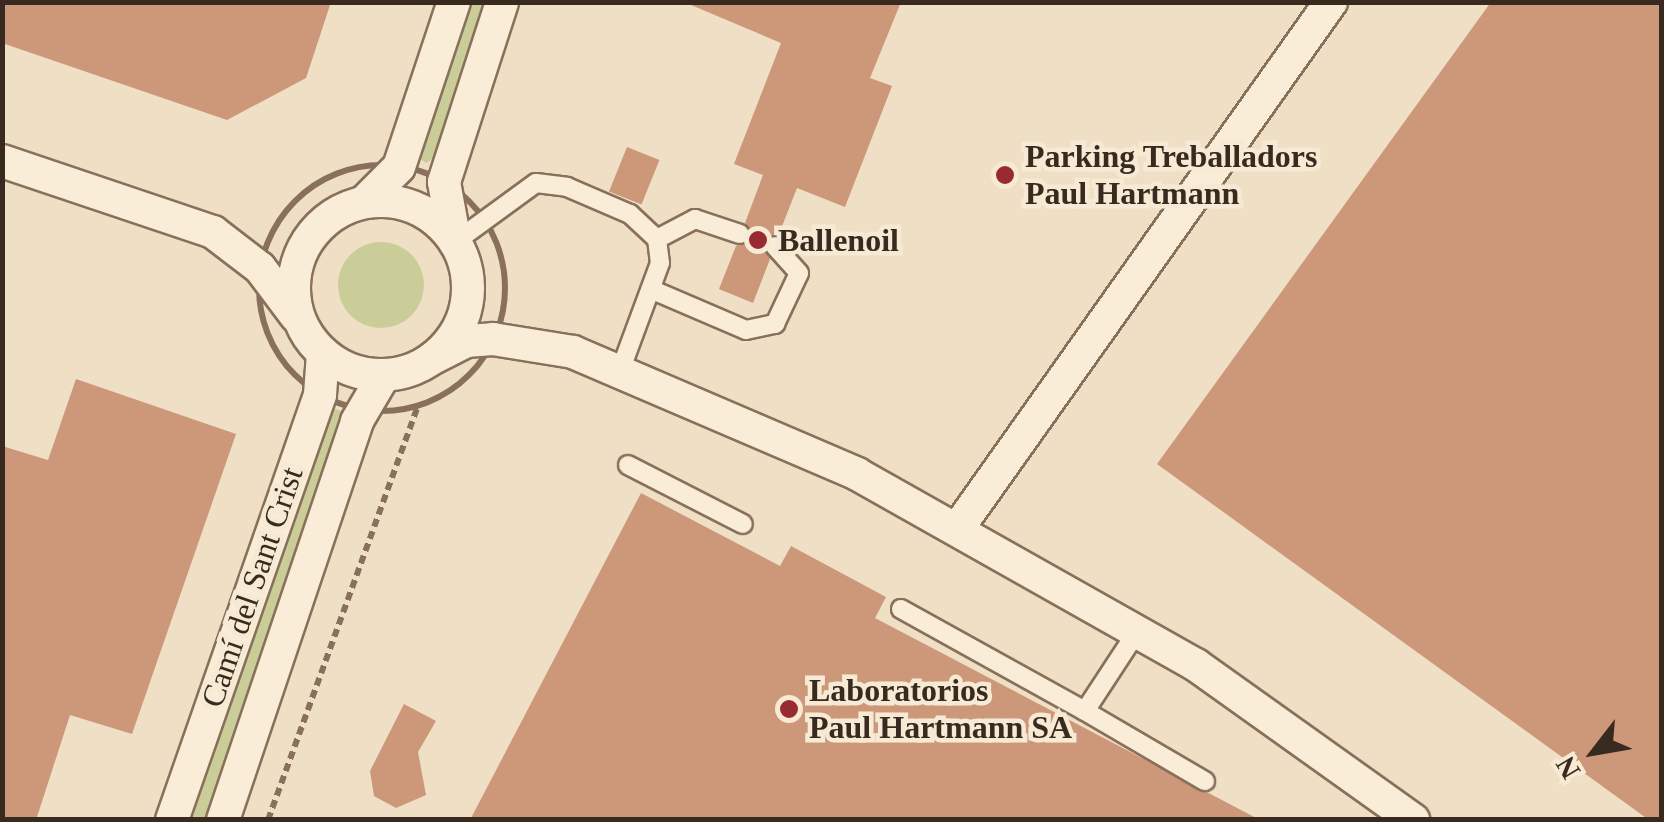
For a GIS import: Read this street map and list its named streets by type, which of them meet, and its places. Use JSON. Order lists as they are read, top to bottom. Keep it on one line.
{"streets":{"street":["Camí del Sant Crist"]},"places":["Parking Treballadors Paul Hartmann","Ballenoil","Laboratorios Paul Hartmann SA"],"north":"bottom left"}
